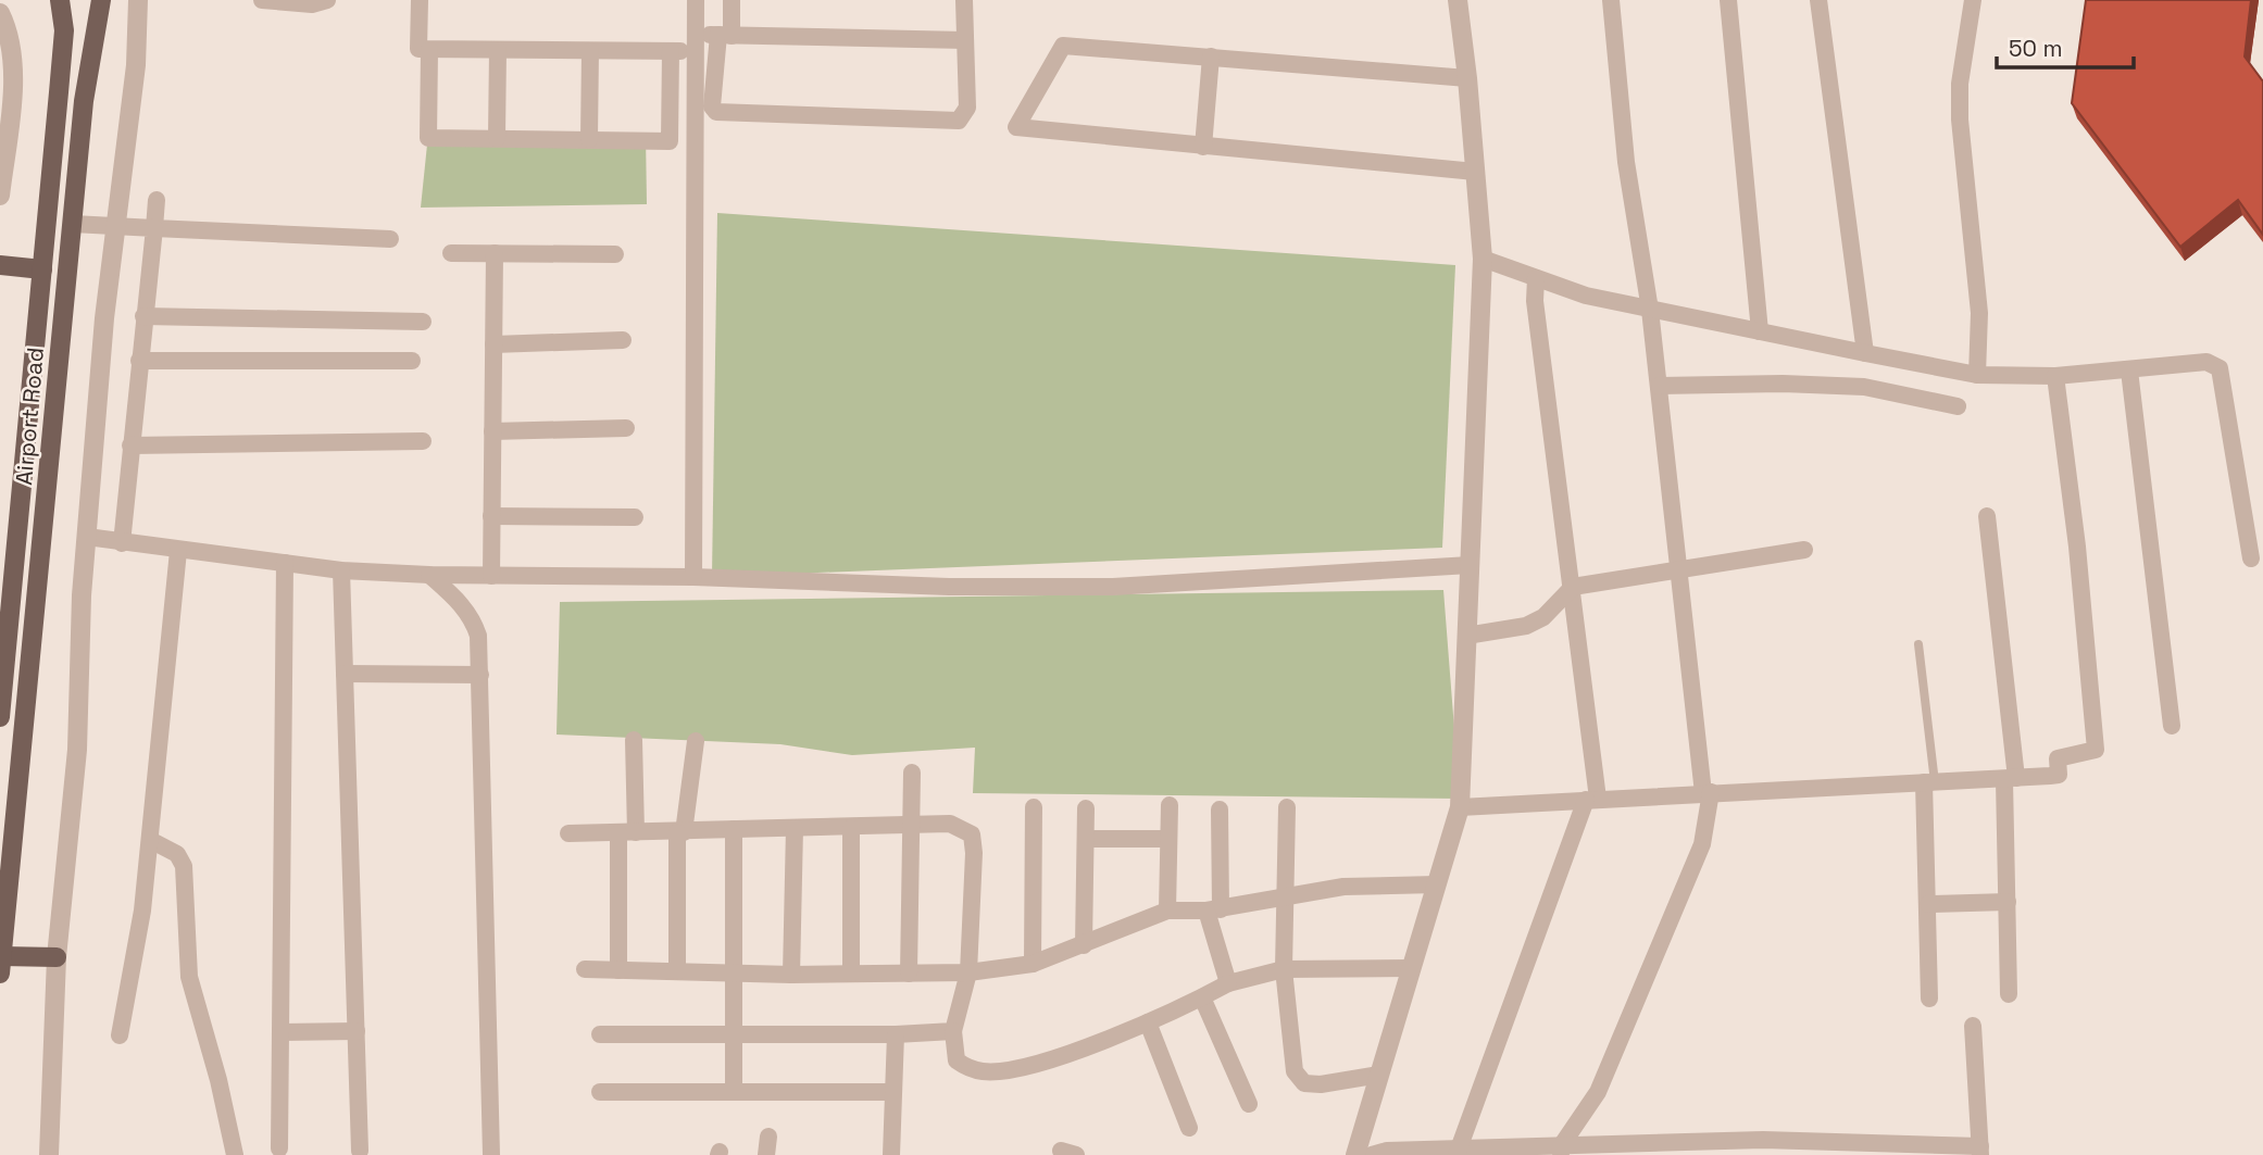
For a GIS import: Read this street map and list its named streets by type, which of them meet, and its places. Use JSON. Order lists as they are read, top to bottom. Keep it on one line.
{"streets":{"main road":["Airport Road"]},"scale_bar":"50 m"}
